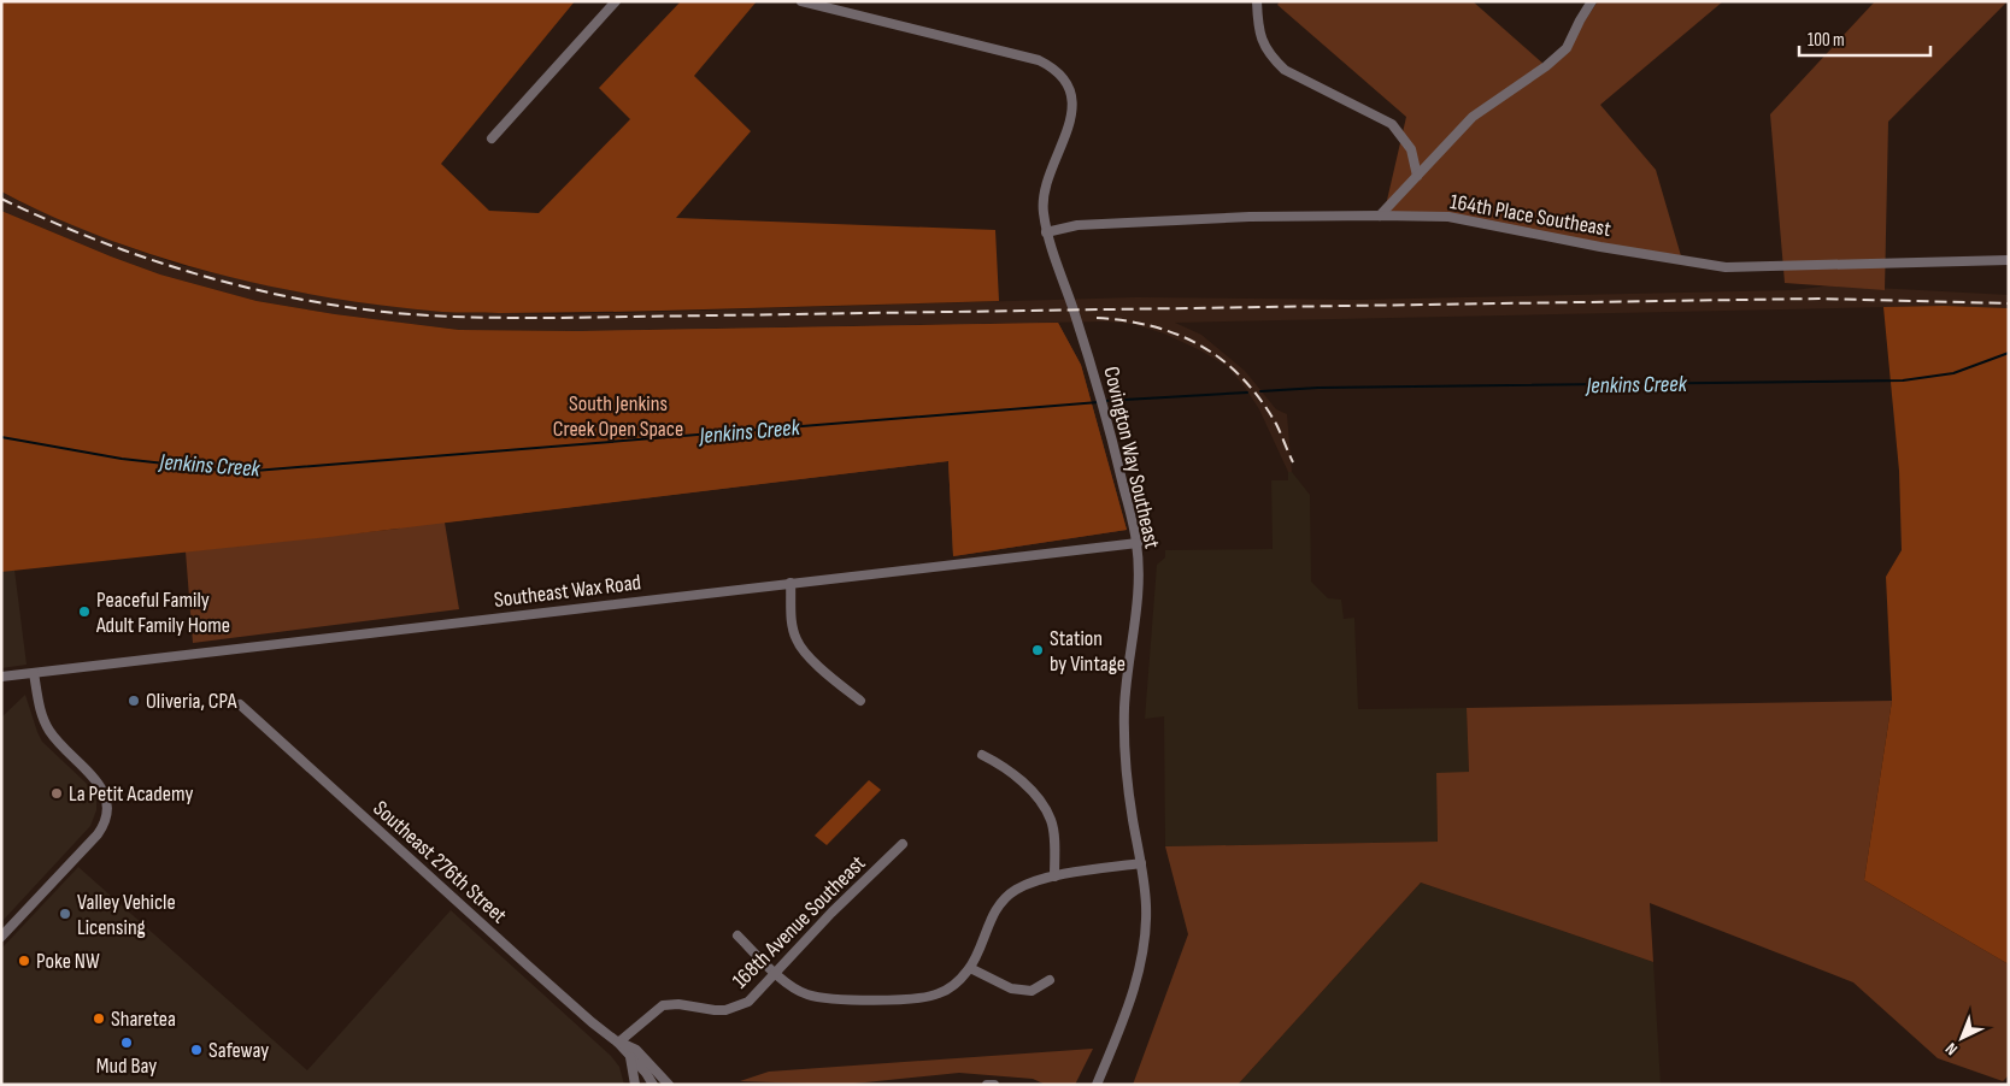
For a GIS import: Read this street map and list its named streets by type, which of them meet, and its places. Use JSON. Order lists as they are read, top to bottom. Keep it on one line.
{"streets":{"street":["164th Place Southeast","Covington Way Southeast","Southeast Wax Road","Southeast 276th Street","168th Avenue Southeast"]},"crossings":[["164th Place Southeast","Covington Way Southeast"],["Covington Way Southeast","Southeast Wax Road"],["Southeast 276th Street","168th Avenue Southeast"]],"water":["Jenkins Creek"],"parks":["South Jenkins Creek Open Space"],"places":["Peaceful Family Adult Family Home","Station by Vintage","Oliveria, CPA","La Petit Academy","Valley Vehicle Licensing","Poke NW","Sharetea","Mud Bay","Safeway"],"scale_bar":"100 m","north":"bottom left"}
